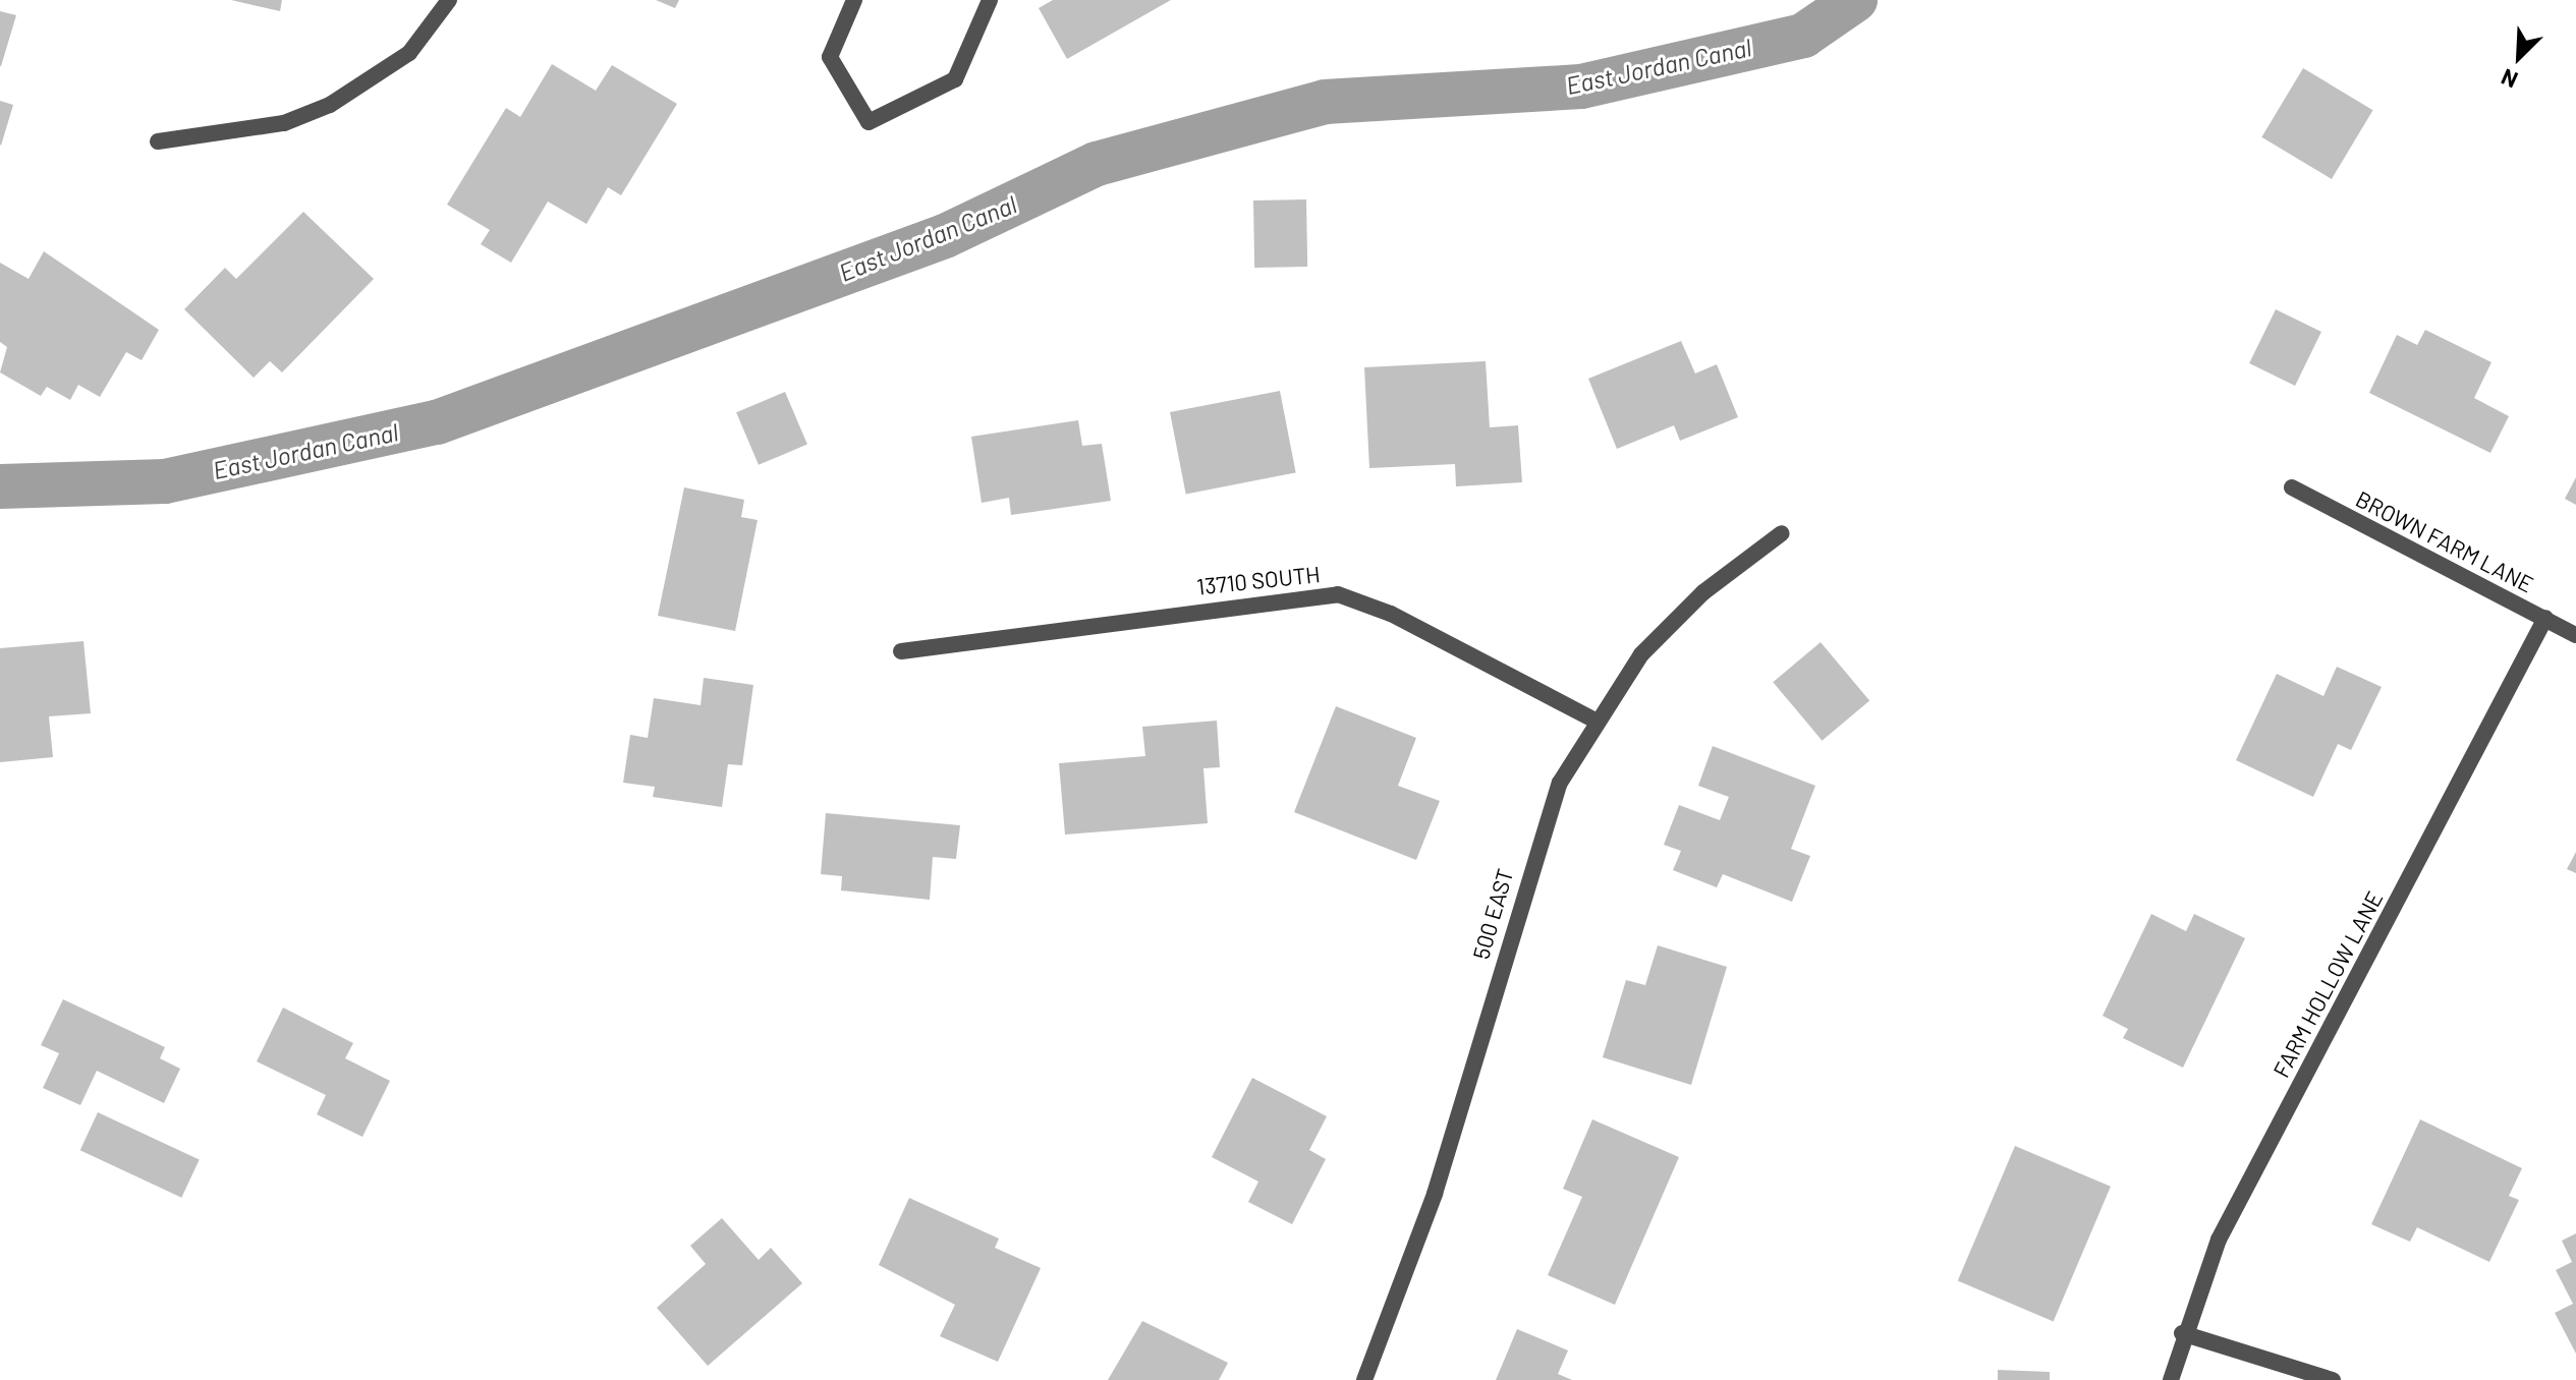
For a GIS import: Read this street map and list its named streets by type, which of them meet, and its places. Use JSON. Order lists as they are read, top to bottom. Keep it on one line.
{"streets":{"street":["BROWN FARM LANE","13710 SOUTH","500 EAST","FARM HOLLOW LANE"]},"crossings":[["BROWN FARM LANE","FARM HOLLOW LANE"],["13710 SOUTH","500 EAST"]],"water":["East Jordan Canal"],"north":"bottom left"}
